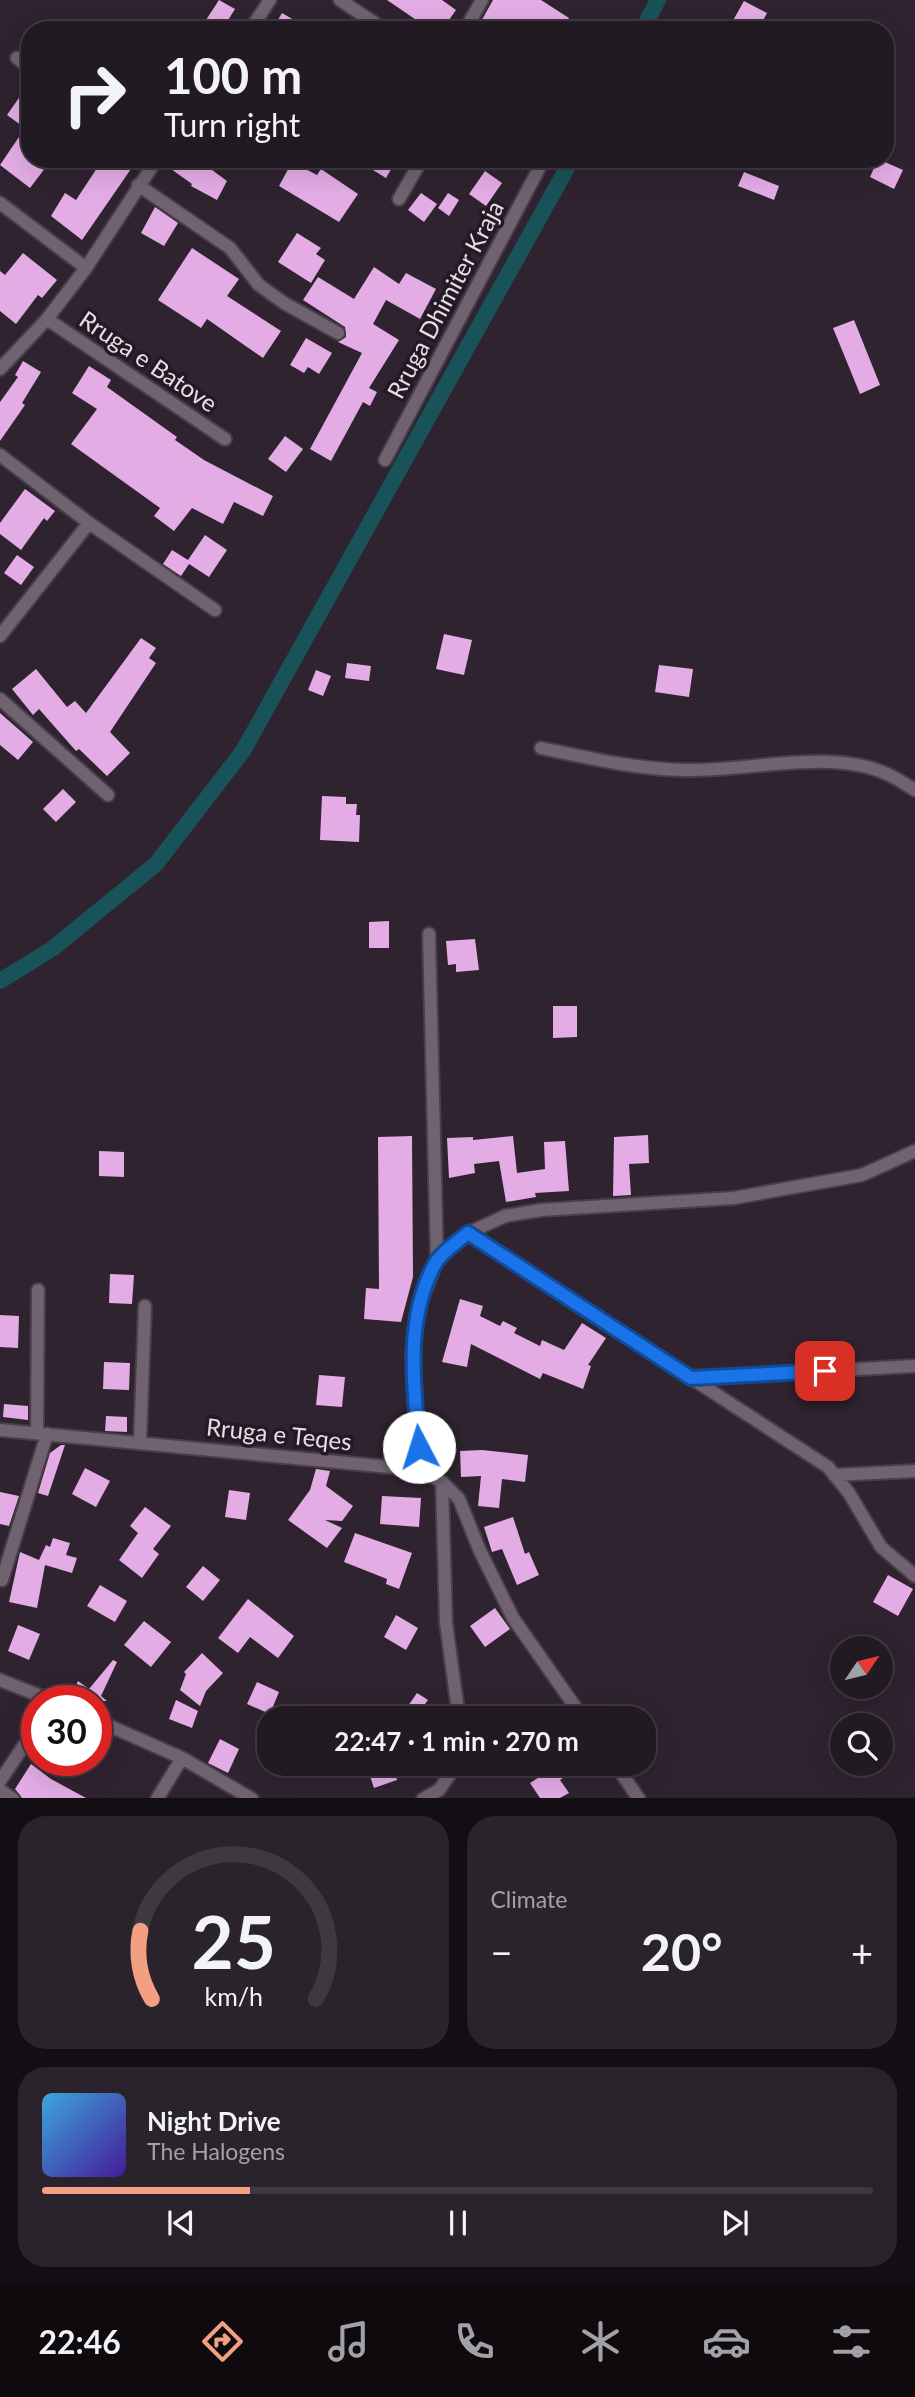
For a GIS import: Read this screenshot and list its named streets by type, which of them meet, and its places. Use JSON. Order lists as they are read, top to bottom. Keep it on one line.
{"streets":{"street":["Rruga Dhimiter Kraja","Rruga e Batove","Rruga e Teqes"]},"north":"top right","page":{"turn":["100 m","Turn right"],"limit":"30","trip":"22:47 · 1 min · 270 m","tile":"Climate","heat":["−","20°","+"],"song":["Night Drive","The Halogens"],"tabs":"22:46","gauge":["25","km/h"]}}
